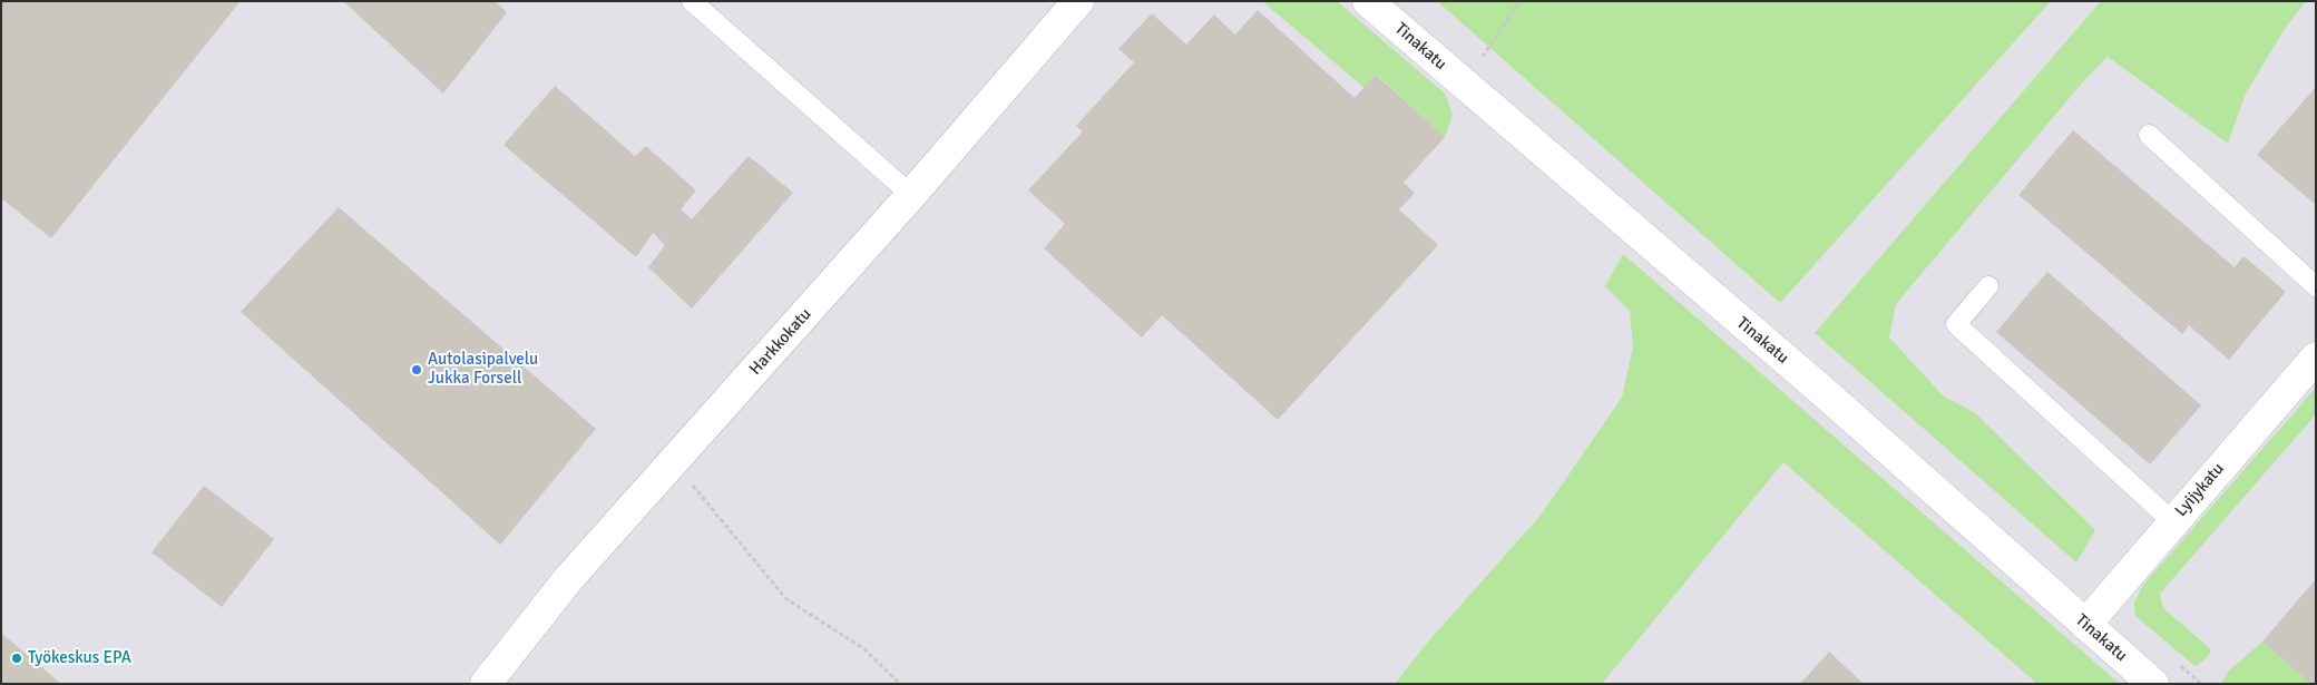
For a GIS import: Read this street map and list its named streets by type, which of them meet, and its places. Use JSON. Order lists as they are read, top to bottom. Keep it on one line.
{"streets":{"street":["Tinakatu","Harkkokatu","Lyijykatu"]},"crossings":[["Tinakatu","Lyijykatu"]],"places":["Autolasipalvelu Jukka Forsell","Työkeskus EPA"]}
